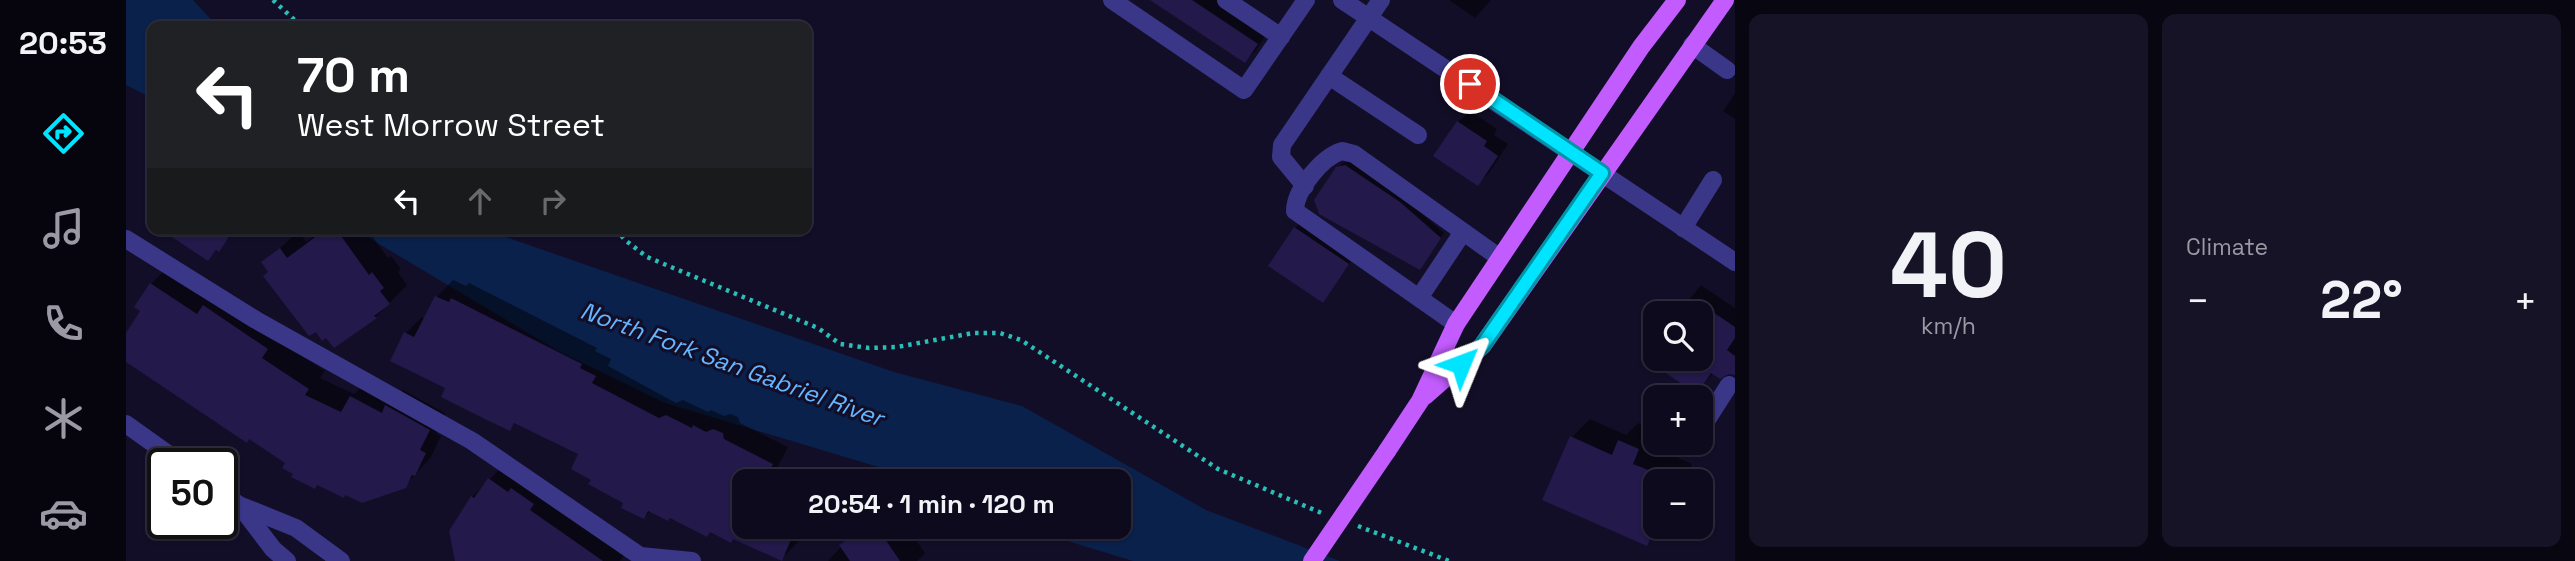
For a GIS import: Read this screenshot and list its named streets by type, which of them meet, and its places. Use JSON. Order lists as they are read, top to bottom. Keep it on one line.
{"water":["North Fork San Gabriel River"],"page":{"tabs":"20:53","tile":[["40","km/h"],"Climate"],"turn":["70 m","West Morrow Street"],"heat":["−","22°","+"],"map_buttons":["+","−"],"limit":"50","trip":"20:54 · 1 min · 120 m"}}
